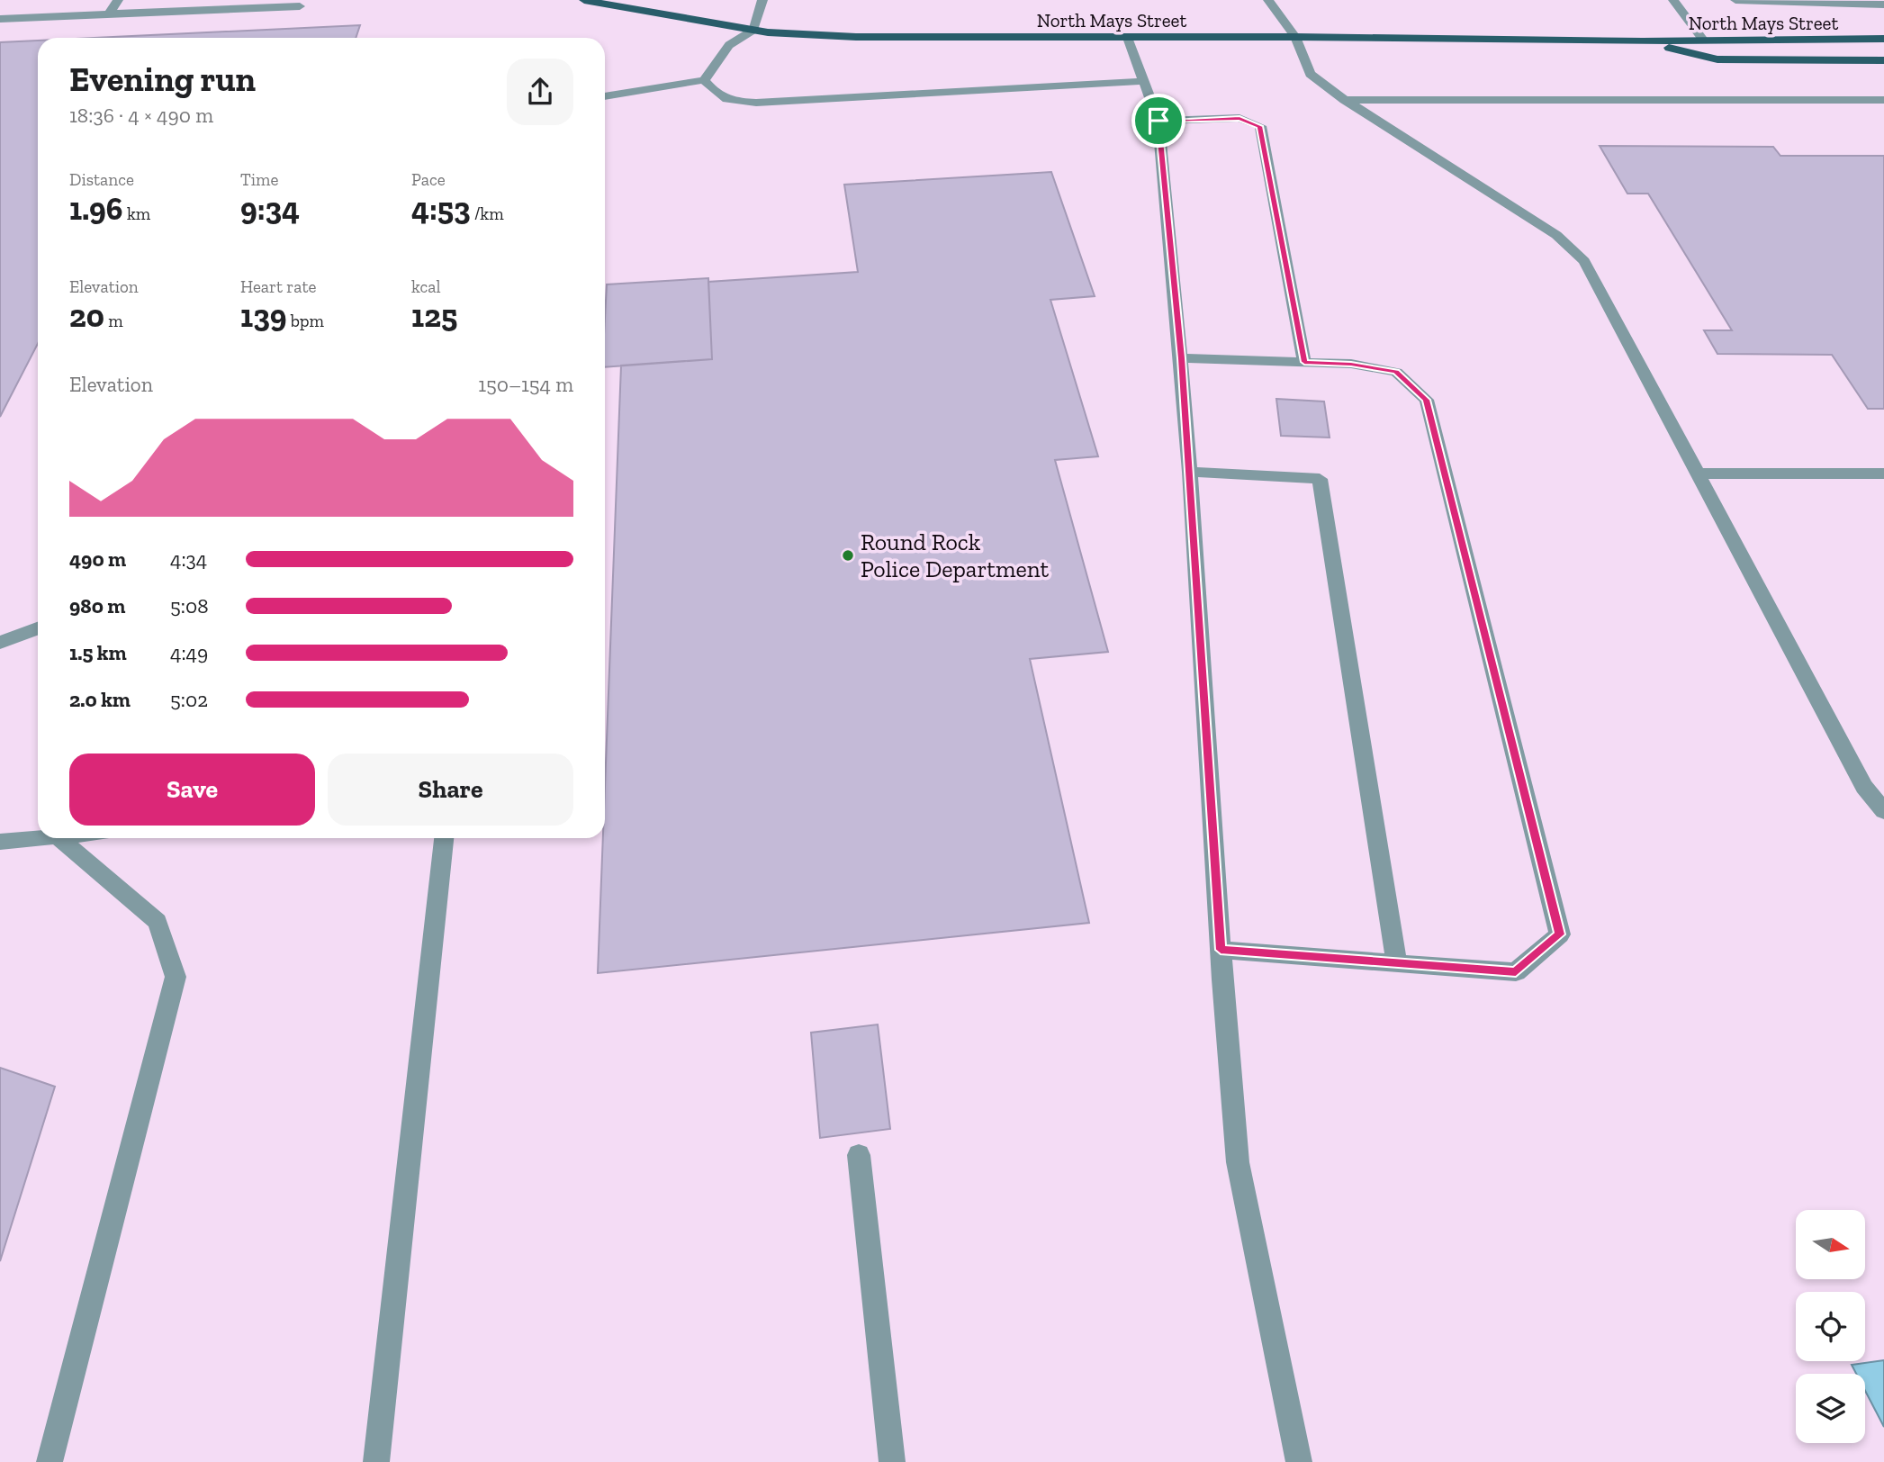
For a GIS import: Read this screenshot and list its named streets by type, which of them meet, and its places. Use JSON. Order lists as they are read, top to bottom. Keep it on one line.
{"streets":{"main road":["North Mays Street"]},"places":["Round Rock Police Department"],"north":"right","page":{"heading":["Evening run","18:36 · 4 × 490 m"],"stats":[["Distance","1.96 km"],["Time","9:34"],["Pace","4:53 /km"],["Elevation","20 m"],["Heart rate","139 bpm"],["kcal","125"]],"chart":["Elevation","150–154 m"],"list":[{"name":"490 m","note":"4:34"},{"name":"980 m","note":"5:08"},{"name":"1.5 km","note":"4:49"},{"name":"2.0 km","note":"5:02"}],"buttons":["Save","Share"]}}
